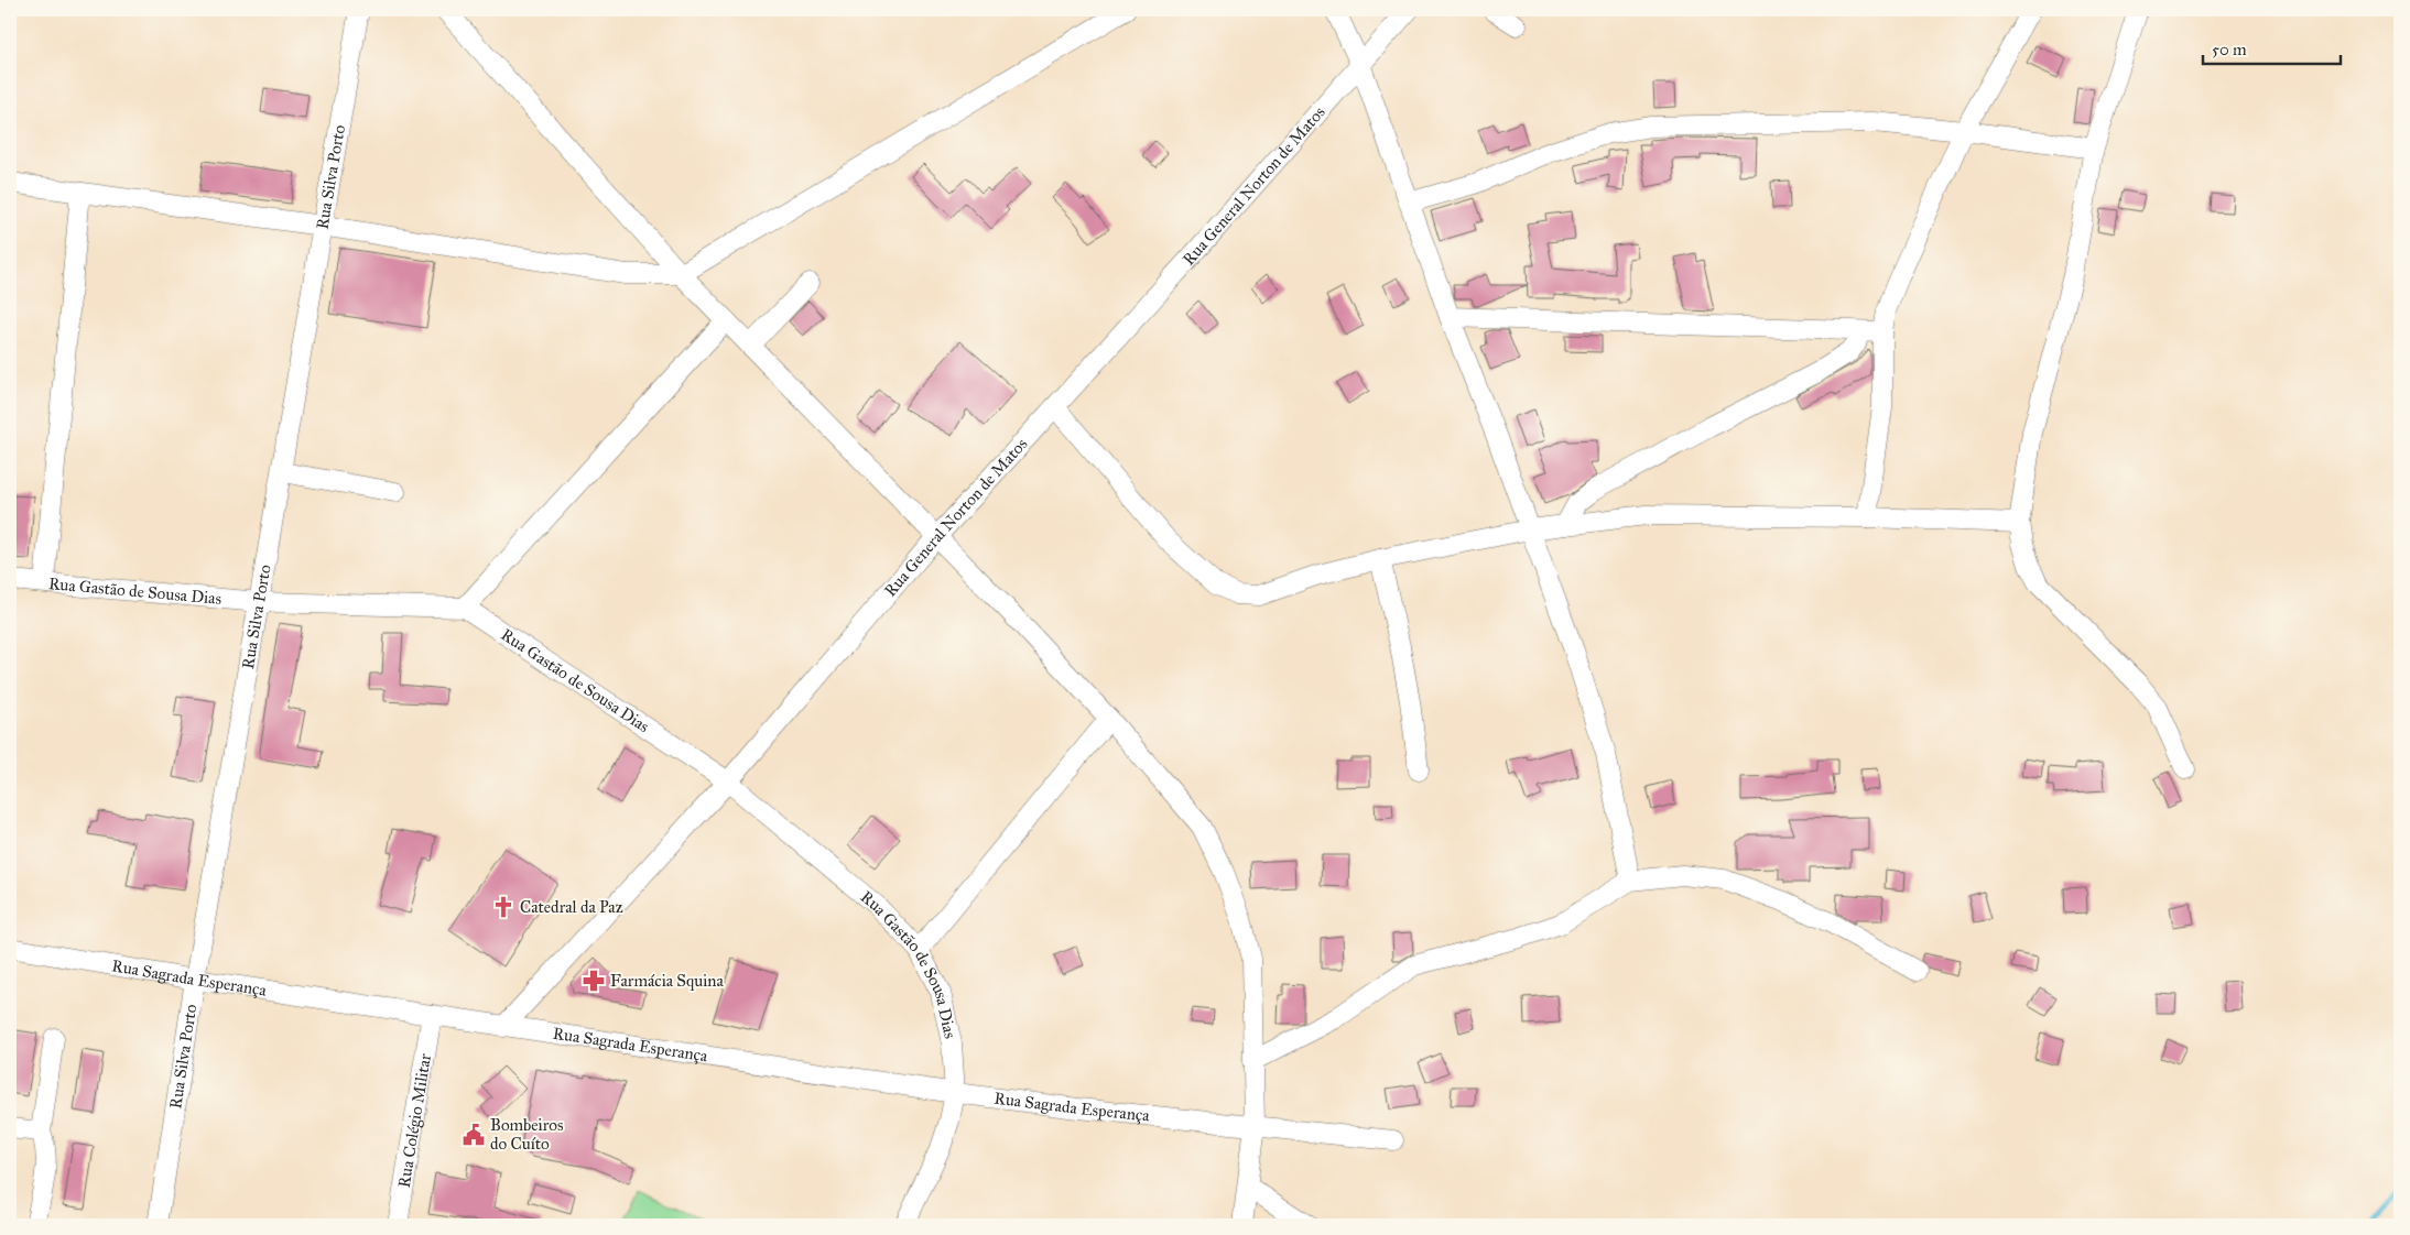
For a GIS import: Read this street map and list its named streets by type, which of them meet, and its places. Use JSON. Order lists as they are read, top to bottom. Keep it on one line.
{"streets":{"street":["Rua Silva Porto","Rua General Norton de Matos","Rua Gastão de Sousa Dias","Rua Sagrada Esperança","Rua Colégio Militar"]},"crossings":[["Rua Silva Porto","Rua Gastão de Sousa Dias"],["Rua Silva Porto","Rua Sagrada Esperança"],["Rua General Norton de Matos","Rua Gastão de Sousa Dias"],["Rua General Norton de Matos","Rua Sagrada Esperança"],["Rua Gastão de Sousa Dias","Rua Sagrada Esperança"],["Rua Sagrada Esperança","Rua Colégio Militar"]],"places":{"church":["Catedral da Paz"],"pharmacy":["Farmácia Squina"],"public building":["Bombeiros do Cuíto"]},"scale_bar":"50 m"}
